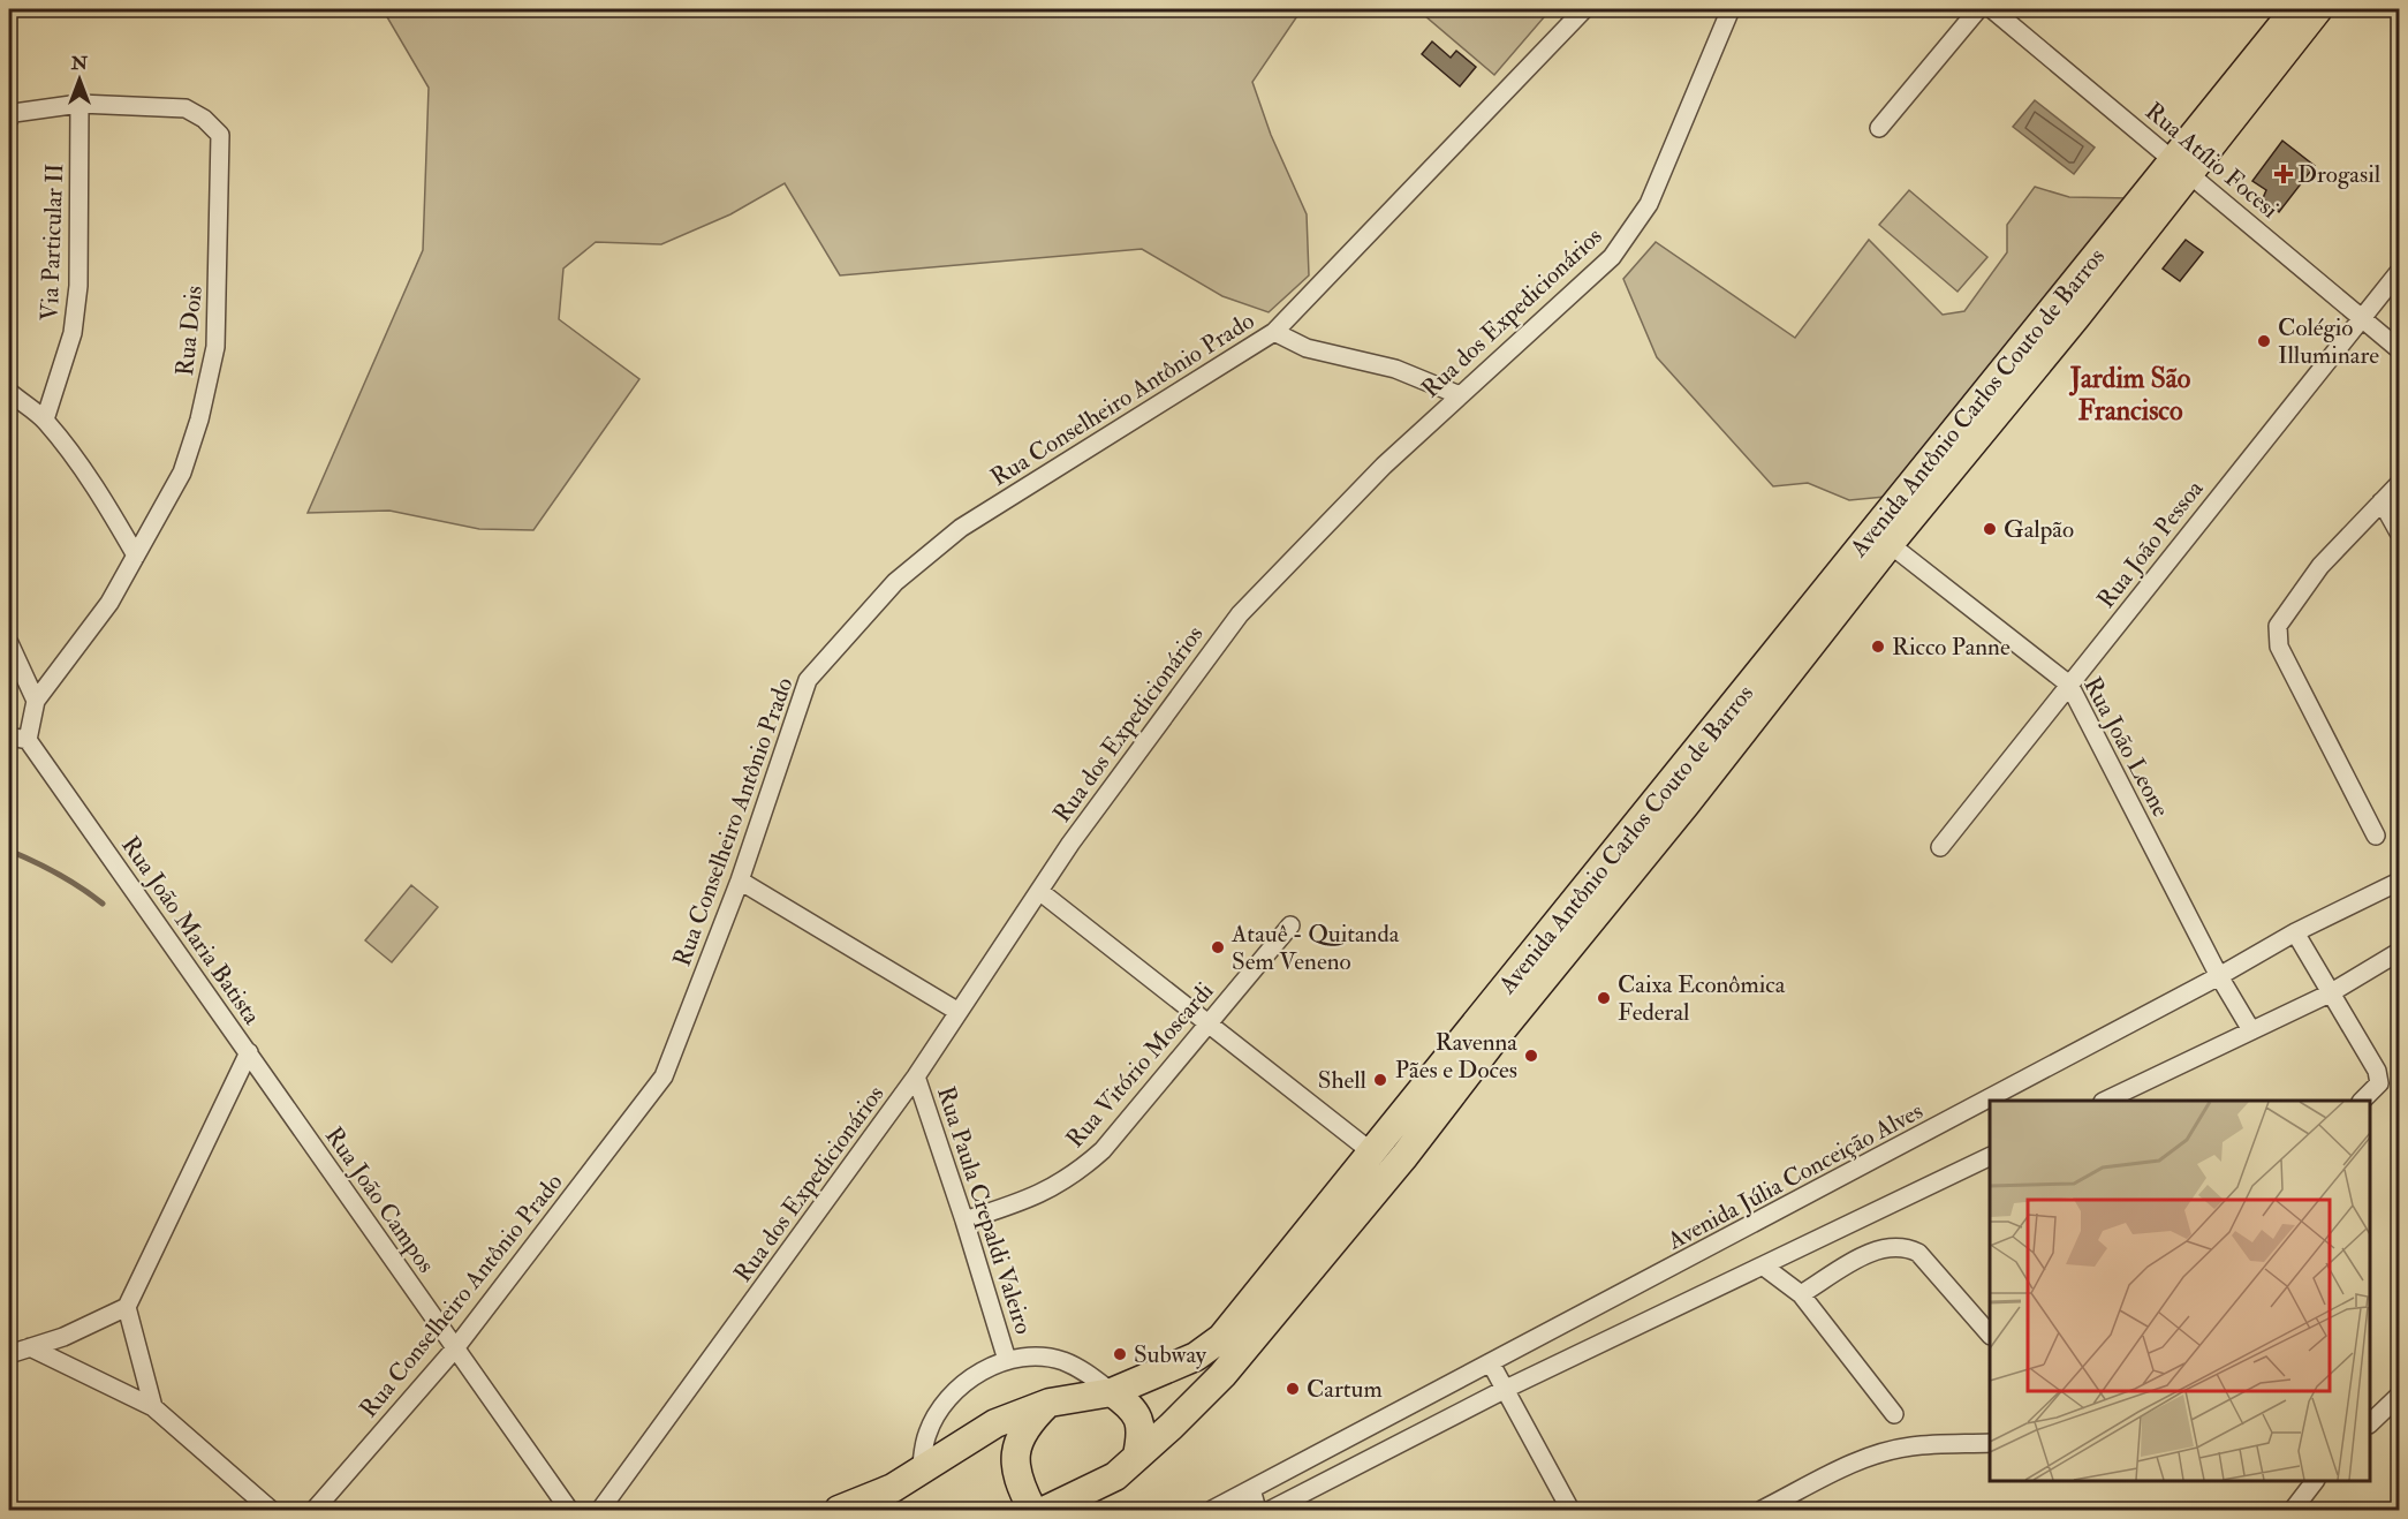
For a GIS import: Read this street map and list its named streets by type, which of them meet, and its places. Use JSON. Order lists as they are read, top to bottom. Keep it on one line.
{"streets":{"main road":["Avenida Antônio Carlos Couto de Barros"],"street":["Rua Atílio Focesi","Via Particular II","Rua dos Expedicionários","Rua Dois","Rua Conselheiro Antônio Prado","Rua João Pessoa","Rua João Leone","Rua João Maria Batista","Rua Vitório Moscardi","Avenida Júlia Conceição Alves","Rua João Campos","Rua Paula Crepaldi Valeiro"]},"crossings":[["Rua Atílio Focesi","Avenida Antônio Carlos Couto de Barros"],["Rua Atílio Focesi","Rua João Pessoa"],["Via Particular II","Rua Dois"],["Rua dos Expedicionários","Rua Paula Crepaldi Valeiro"],["Rua Conselheiro Antônio Prado","Rua João Campos"],["Avenida Antônio Carlos Couto de Barros","Rua João Leone"],["Rua João Pessoa","Rua João Leone"],["Rua João Leone","Avenida Júlia Conceição Alves"],["Rua João Maria Batista","Rua João Campos"],["Rua Vitório Moscardi","Rua Paula Crepaldi Valeiro"]],"districts":["Jardim São Francisco"],"places":{"health":["Drogasil"],"other":["Colégio Illuminare","Galpão","Ricco Panne","Atauê - Quitanda Sem Veneno","Caixa Econômica Federal","Ravenna Pães e Doces","Shell","Subway","Cartum"]},"north":"top"}
